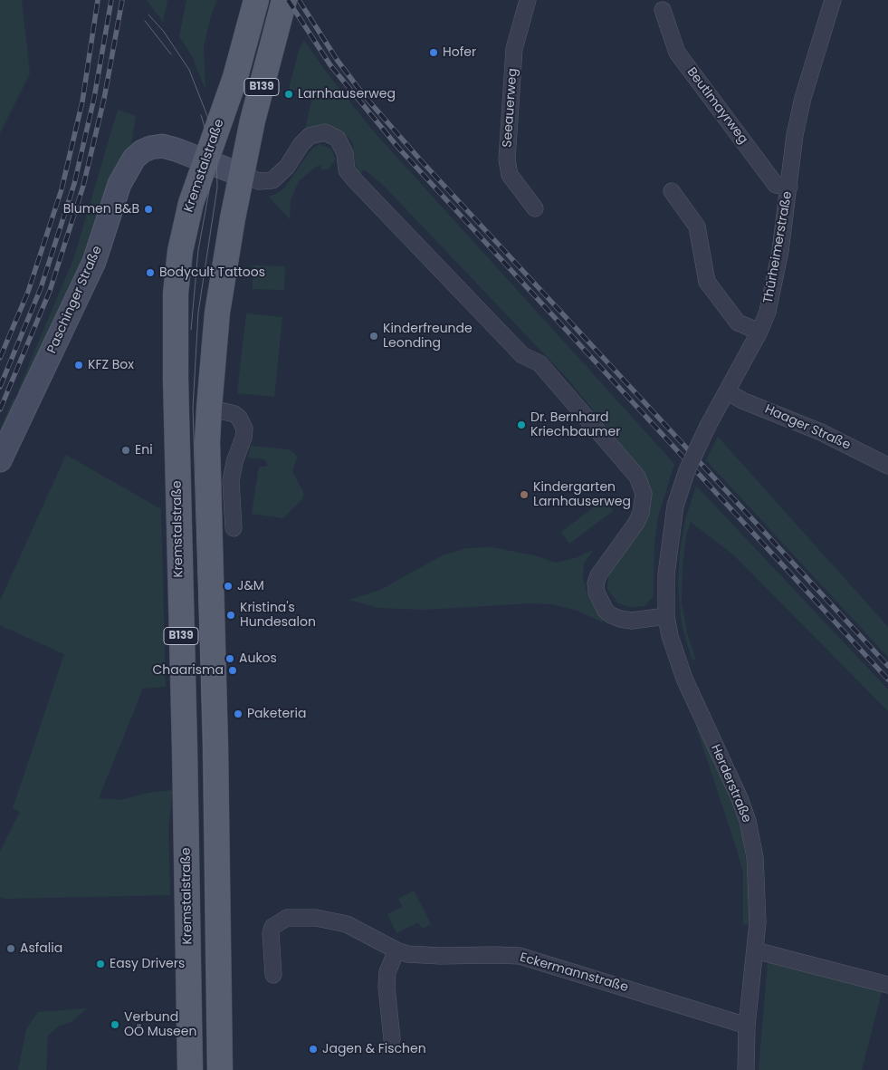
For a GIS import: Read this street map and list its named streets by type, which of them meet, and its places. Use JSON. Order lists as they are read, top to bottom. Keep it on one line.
{"streets":{"main road":["B139","Kremstalstraße"],"street":["Beutlmayrweg","Seeauerweg","Thürheimerstraße","Paschinger Straße","Haager Straße","Herderstraße","Eckermannstraße"]},"crossings":[["Beutlmayrweg","Thürheimerstraße"],["Kremstalstraße","Paschinger Straße"],["Thürheimerstraße","Haager Straße"],["Thürheimerstraße","Herderstraße"],["Herderstraße","Eckermannstraße"]],"places":["Hofer","Larnhauserweg","Blumen B&B","Bodycult Tattoos","Kinderfreunde Leonding","KFZ Box","Dr. Bernhard Kriechbaumer","Eni","Kindergarten Larnhauserweg","J&M","Kristina's Hundesalon","Aukos","Chaarisma","Paketeria","Asfalia","Easy Drivers","Verbund OÖ Museen","Jagen & Fischen"]}
